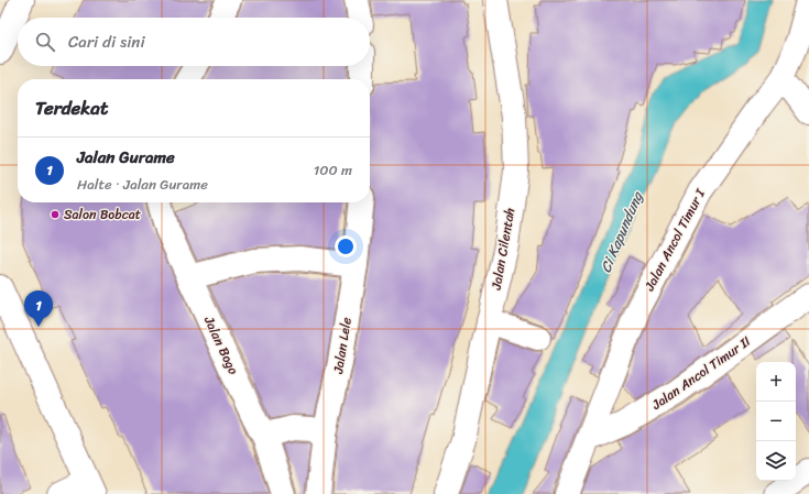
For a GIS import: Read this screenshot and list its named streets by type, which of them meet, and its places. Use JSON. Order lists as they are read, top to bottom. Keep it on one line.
{"streets":{"street":["Jalan Ancol Timur I","Jalan Cilentah","Jalan Bogo","Jalan Lele","Jalan Ancol Timur II"]},"crossings":[["Jalan Ancol Timur I","Jalan Ancol Timur II"]],"water":["Ci Kapundung"],"places":["Salon Bobcat"],"page":{"search":"Cari di sini","heading":"Terdekat","list":[{"mark":"1","name":"Jalan Gurame","note":"Halte · Jalan Gurame","value":"100 m"}],"pins":"1","map_buttons":["+","−"]}}
